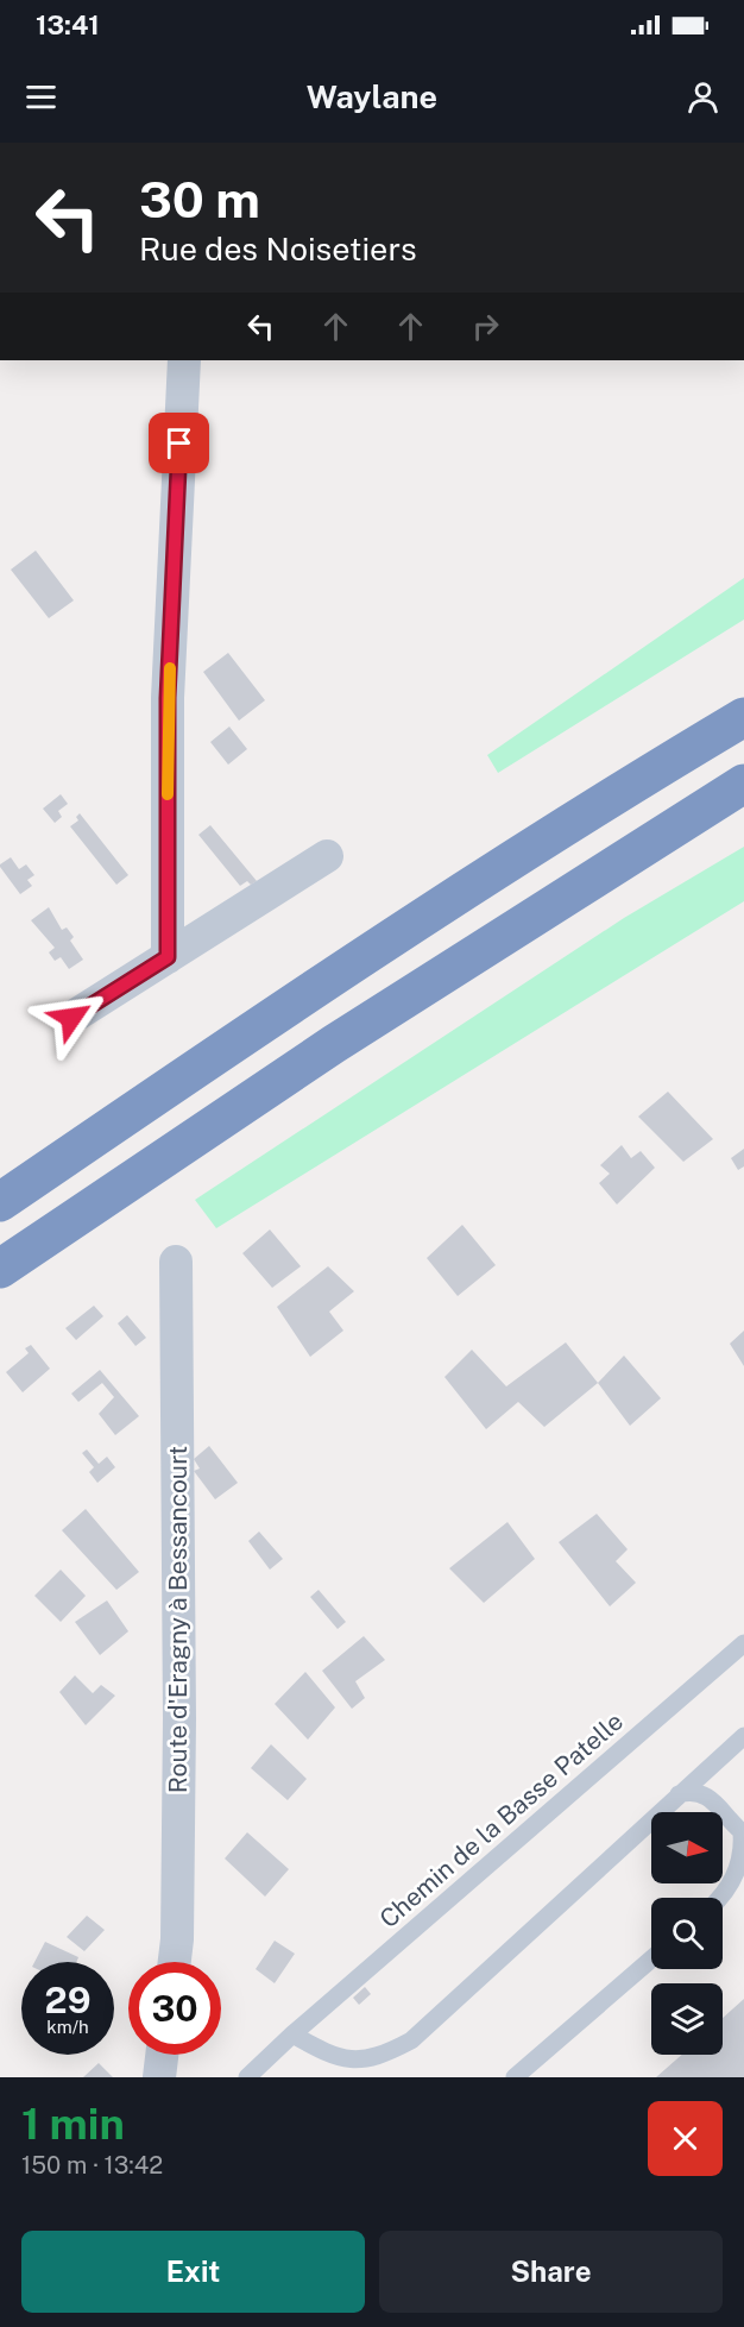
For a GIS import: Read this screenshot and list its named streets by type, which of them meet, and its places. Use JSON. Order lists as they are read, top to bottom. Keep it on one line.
{"streets":{"street":["Route d'Eragny à Bessancourt"],"lane":["Chemin de la Basse Patelle"]},"north":"right","page":{"status":"13:41","header":"Waylane","turn":["30 m","Rue des Noisetiers"],"speed":"29 km/h","limit":"30","heading":["1 min","150 m · 13:42"],"buttons":["Exit","Share"]}}
